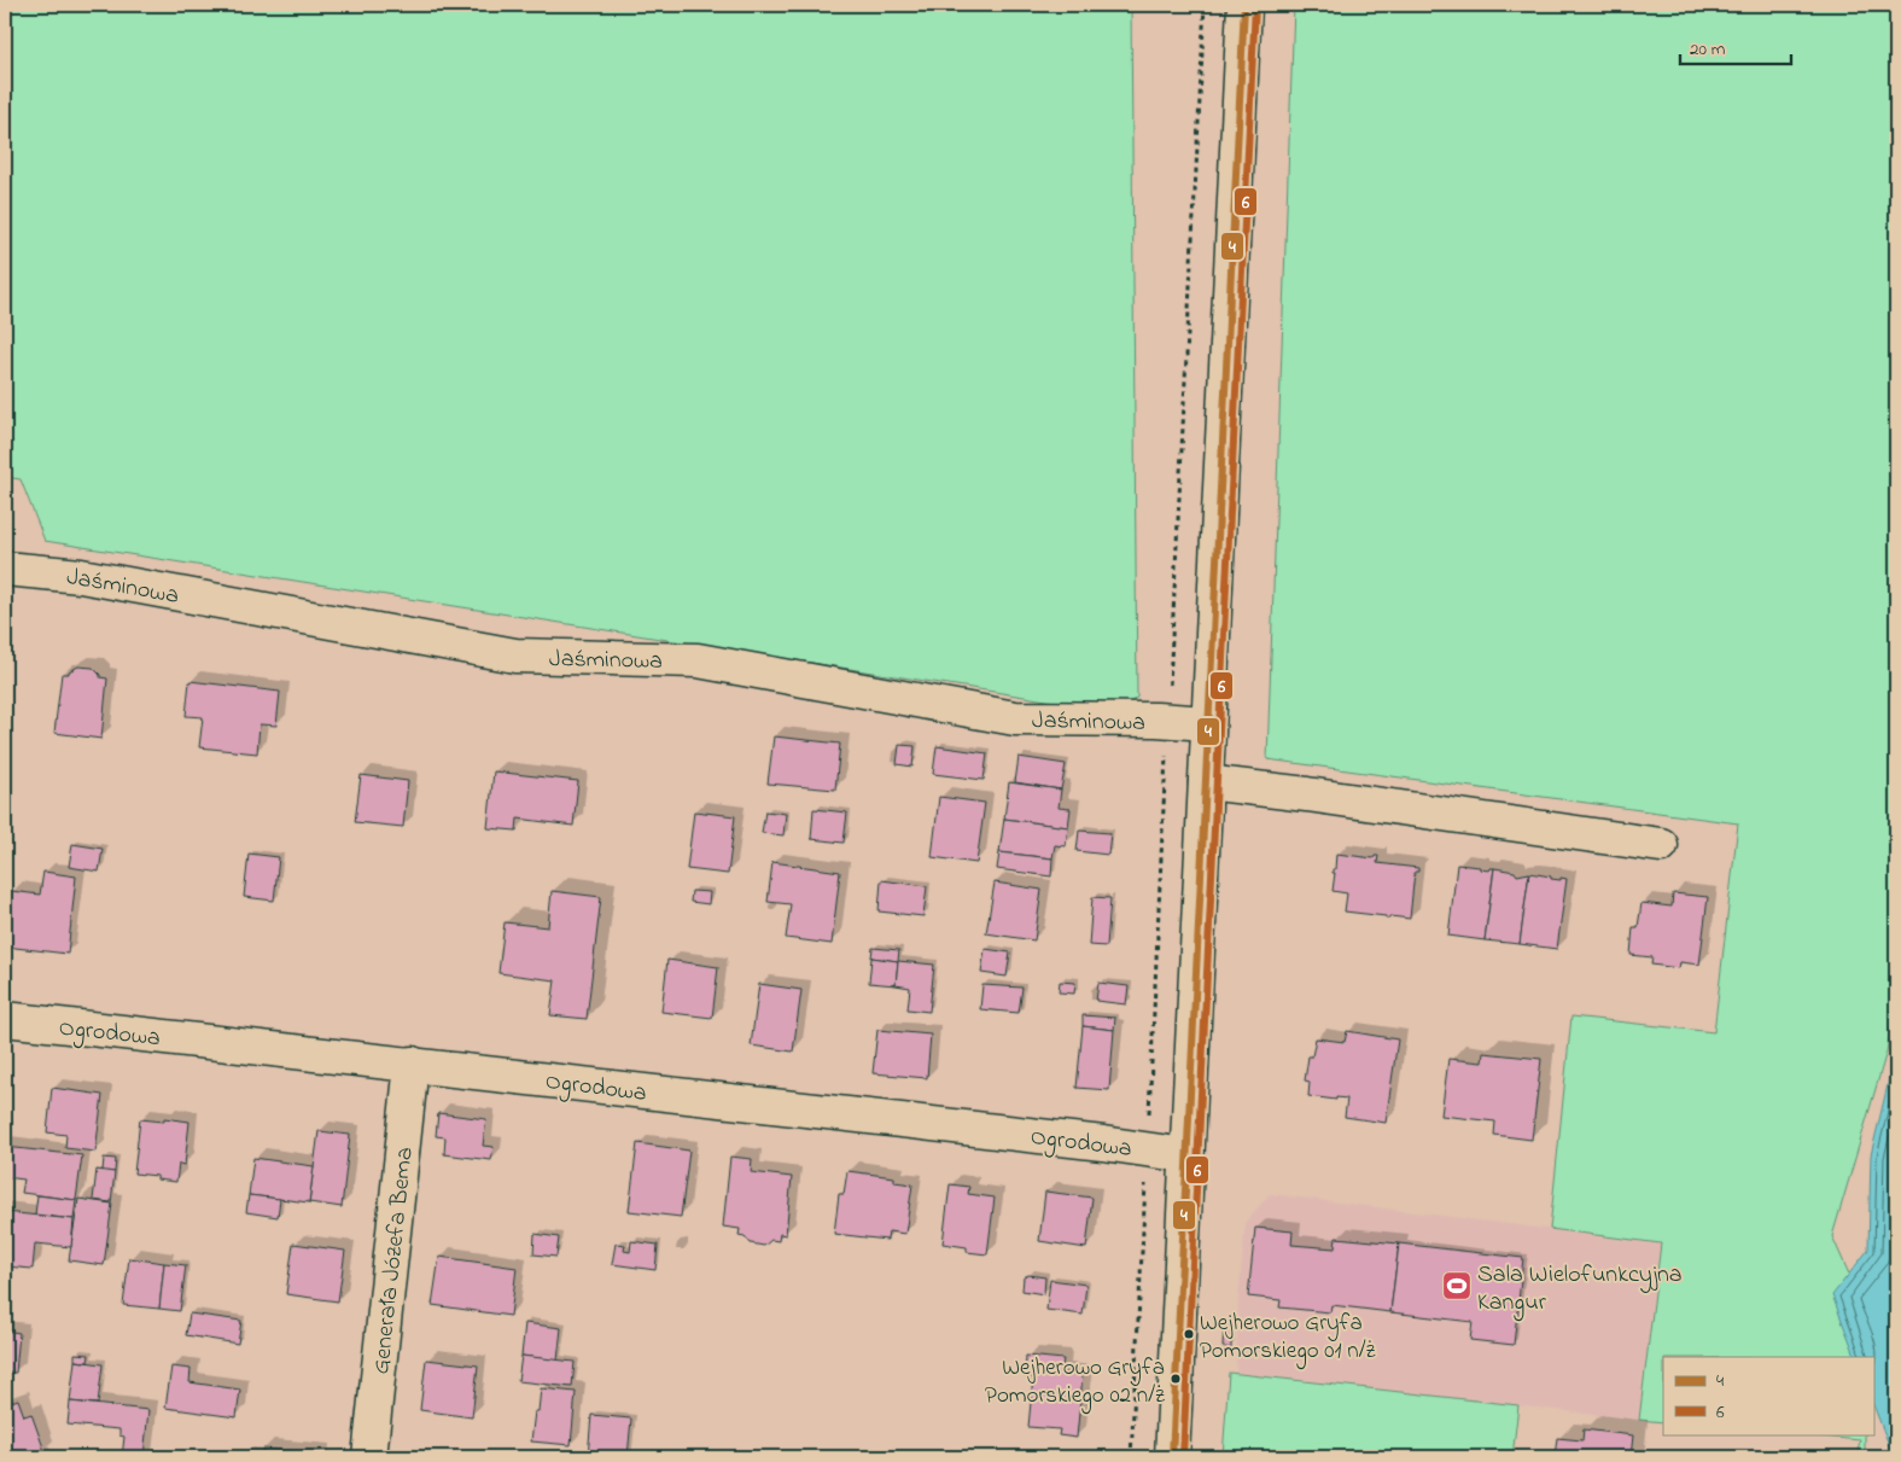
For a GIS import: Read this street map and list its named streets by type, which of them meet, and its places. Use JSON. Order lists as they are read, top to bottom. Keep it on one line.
{"streets":{"street":["Jaśminowa","Ogrodowa","Generała Józefa Bema"]},"crossings":[["Ogrodowa","Generała Józefa Bema"]],"places":{"sports":["Sala Wielofunkcyjna Kangur"],"other":["Wejherowo Gryfa Pomorskiego 01 n/ż","Wejherowo Gryfa Pomorskiego 02 n/ż"]},"lines":["transit line 4","transit line 6"],"legend":["4","6"],"scale_bar":"20 m"}
